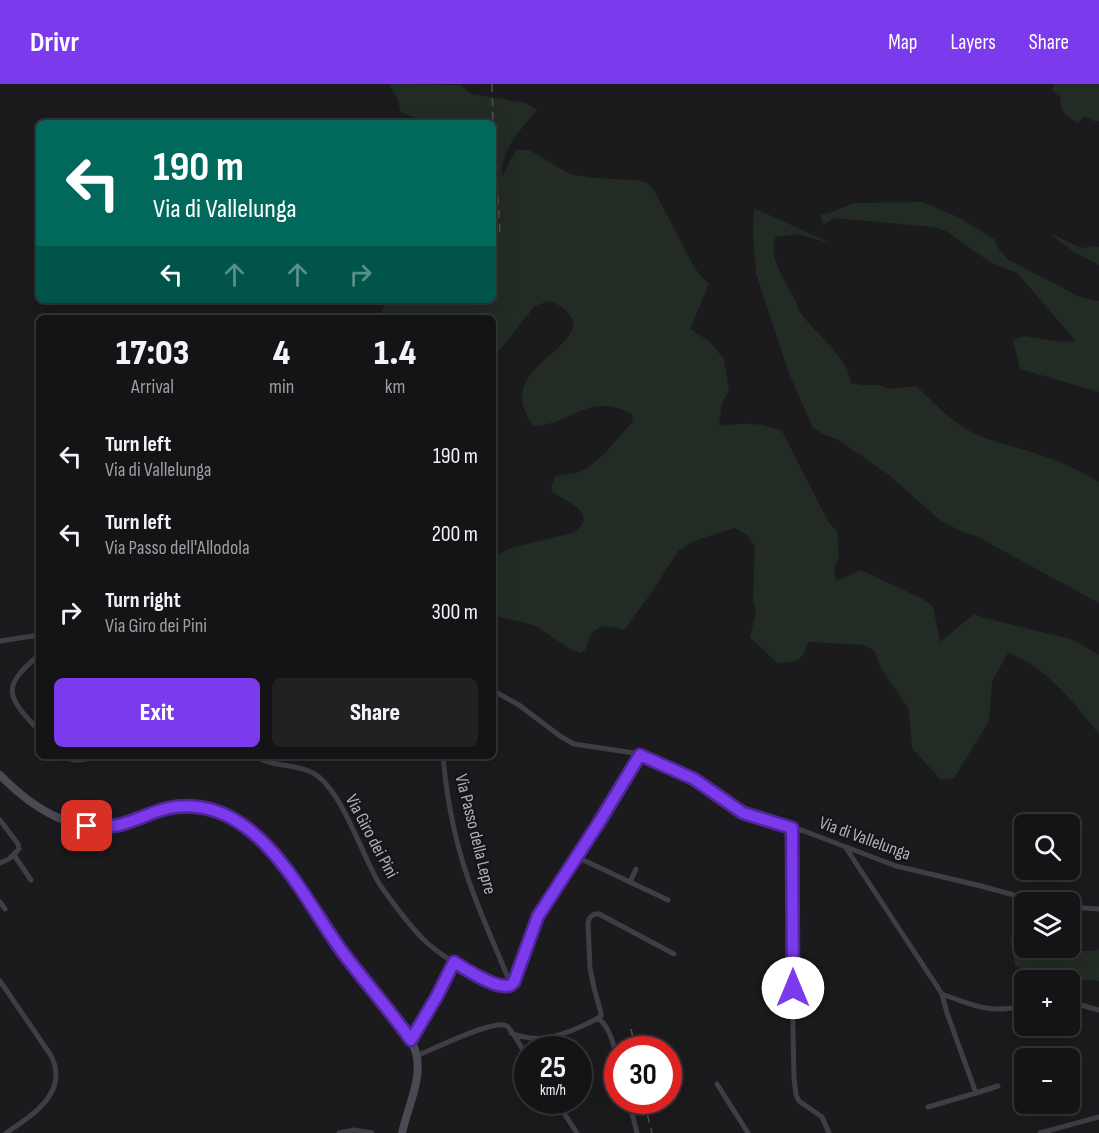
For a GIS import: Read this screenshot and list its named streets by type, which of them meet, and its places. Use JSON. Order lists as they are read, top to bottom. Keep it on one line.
{"streets":{"street":["Via Passo della Lepre","Via Giro dei Pini","Via di Vallelunga"]},"crossings":[["Via Passo della Lepre","Via Giro dei Pini"]],"page":{"header":"Drivr","nav":["Map","Layers","Share"],"turn":["190 m","Via di Vallelunga"],"eta":["17:03","Arrival","4","min","1.4","km"],"list":[{"name":"Turn left","note":"Via di Vallelunga","value":"190 m"},{"name":"Turn left","note":"Via Passo dell'Allodola","value":"200 m"},{"name":"Turn right","note":"Via Giro dei Pini","value":"300 m"}],"buttons":["Exit","Share"],"map_buttons":["+","−"],"speed":"25 km/h","limit":"30"}}
